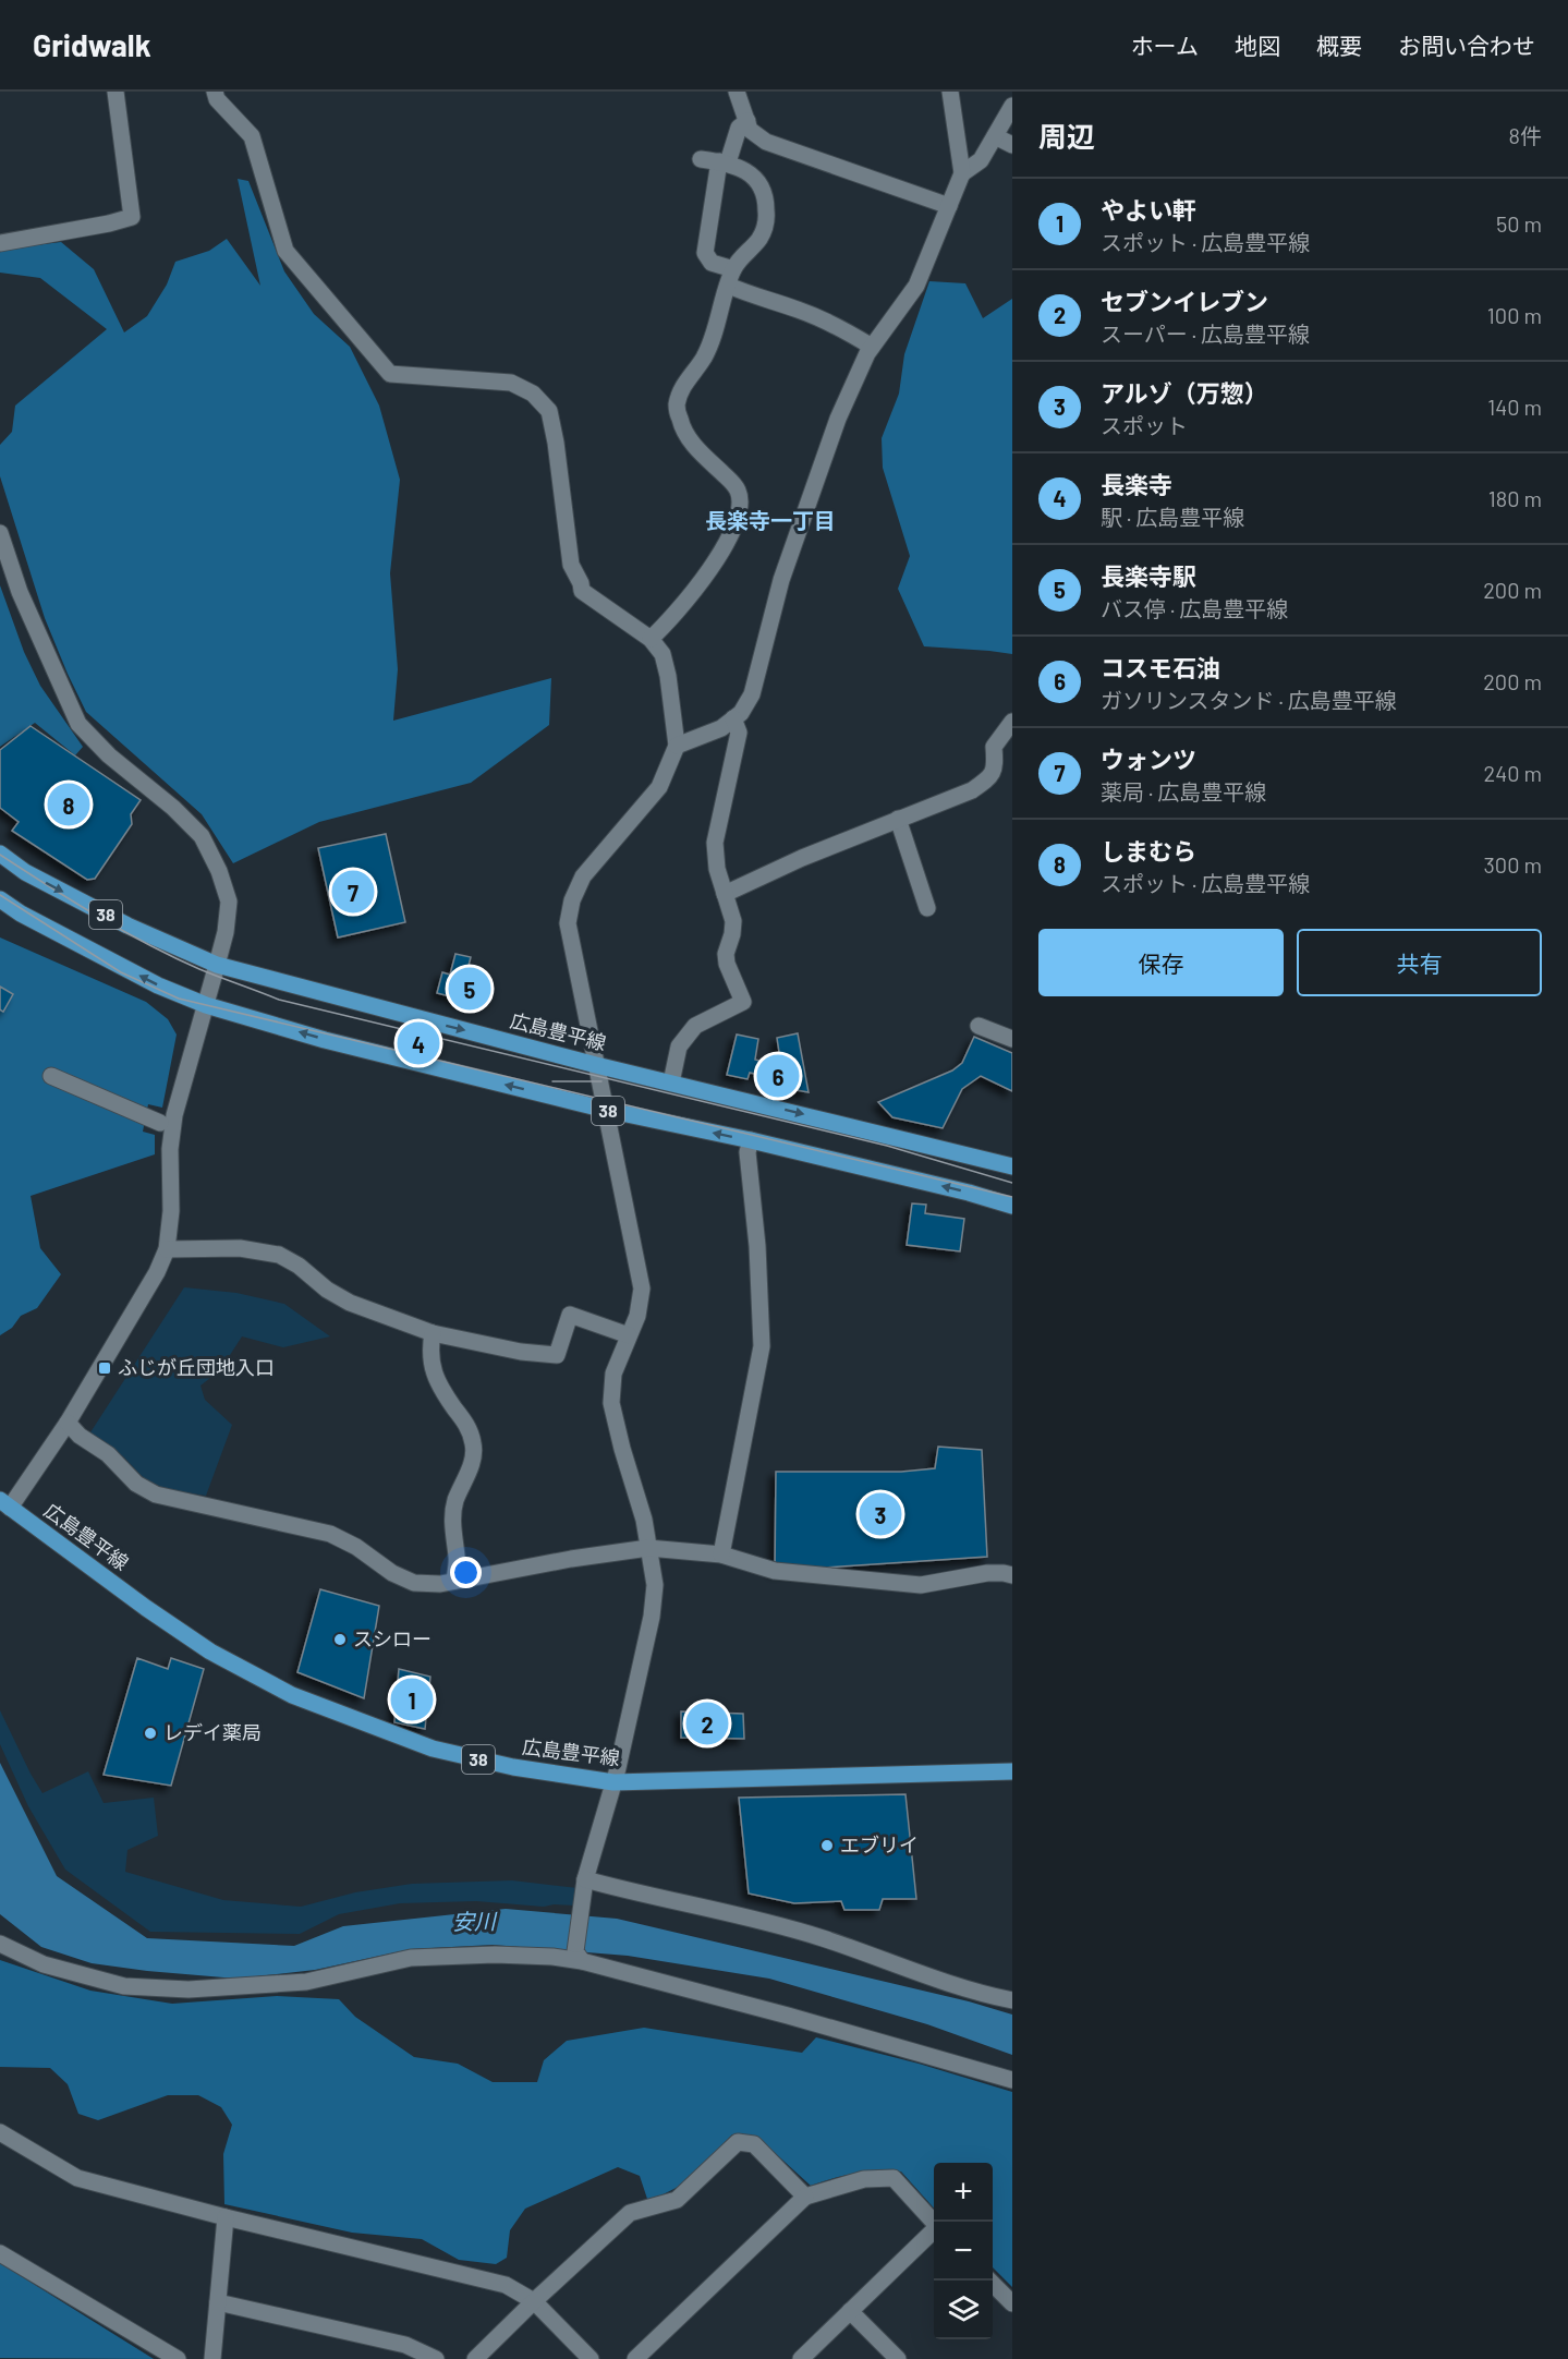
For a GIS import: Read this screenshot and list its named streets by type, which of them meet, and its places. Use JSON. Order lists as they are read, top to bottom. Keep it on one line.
{"streets":{"main road":["38","広島豊平線"]},"districts":["長楽寺一丁目"],"water":["安川"],"places":{"transit":["ふじが丘団地入口"],"other":["スシロー","レデイ薬局","エブリイ"]},"page":{"header":"Gridwalk","nav":["ホーム","地図","概要","お問い合わせ"],"heading":["周辺","8件"],"list":[{"mark":"1","name":"やよい軒","note":"スポット · 広島豊平線","value":"50 m"},{"mark":"2","name":"セブンイレブン","note":"スーパー · 広島豊平線","value":"100 m"},{"mark":"3","name":"アルゾ（万惣）","note":"スポット","value":"140 m"},{"mark":"4","name":"長楽寺","note":"駅 · 広島豊平線","value":"180 m"},{"mark":"5","name":"長楽寺駅","note":"バス停 · 広島豊平線","value":"200 m"},{"mark":"6","name":"コスモ石油","note":"ガソリンスタンド · 広島豊平線","value":"200 m"},{"mark":"7","name":"ウォンツ","note":"薬局 · 広島豊平線","value":"240 m"},{"mark":"8","name":"しまむら","note":"スポット · 広島豊平線","value":"300 m"}],"pins":["8","7","5","4","6","3","1","2"],"buttons":["保存","共有"],"map_buttons":["+","−"]}}
